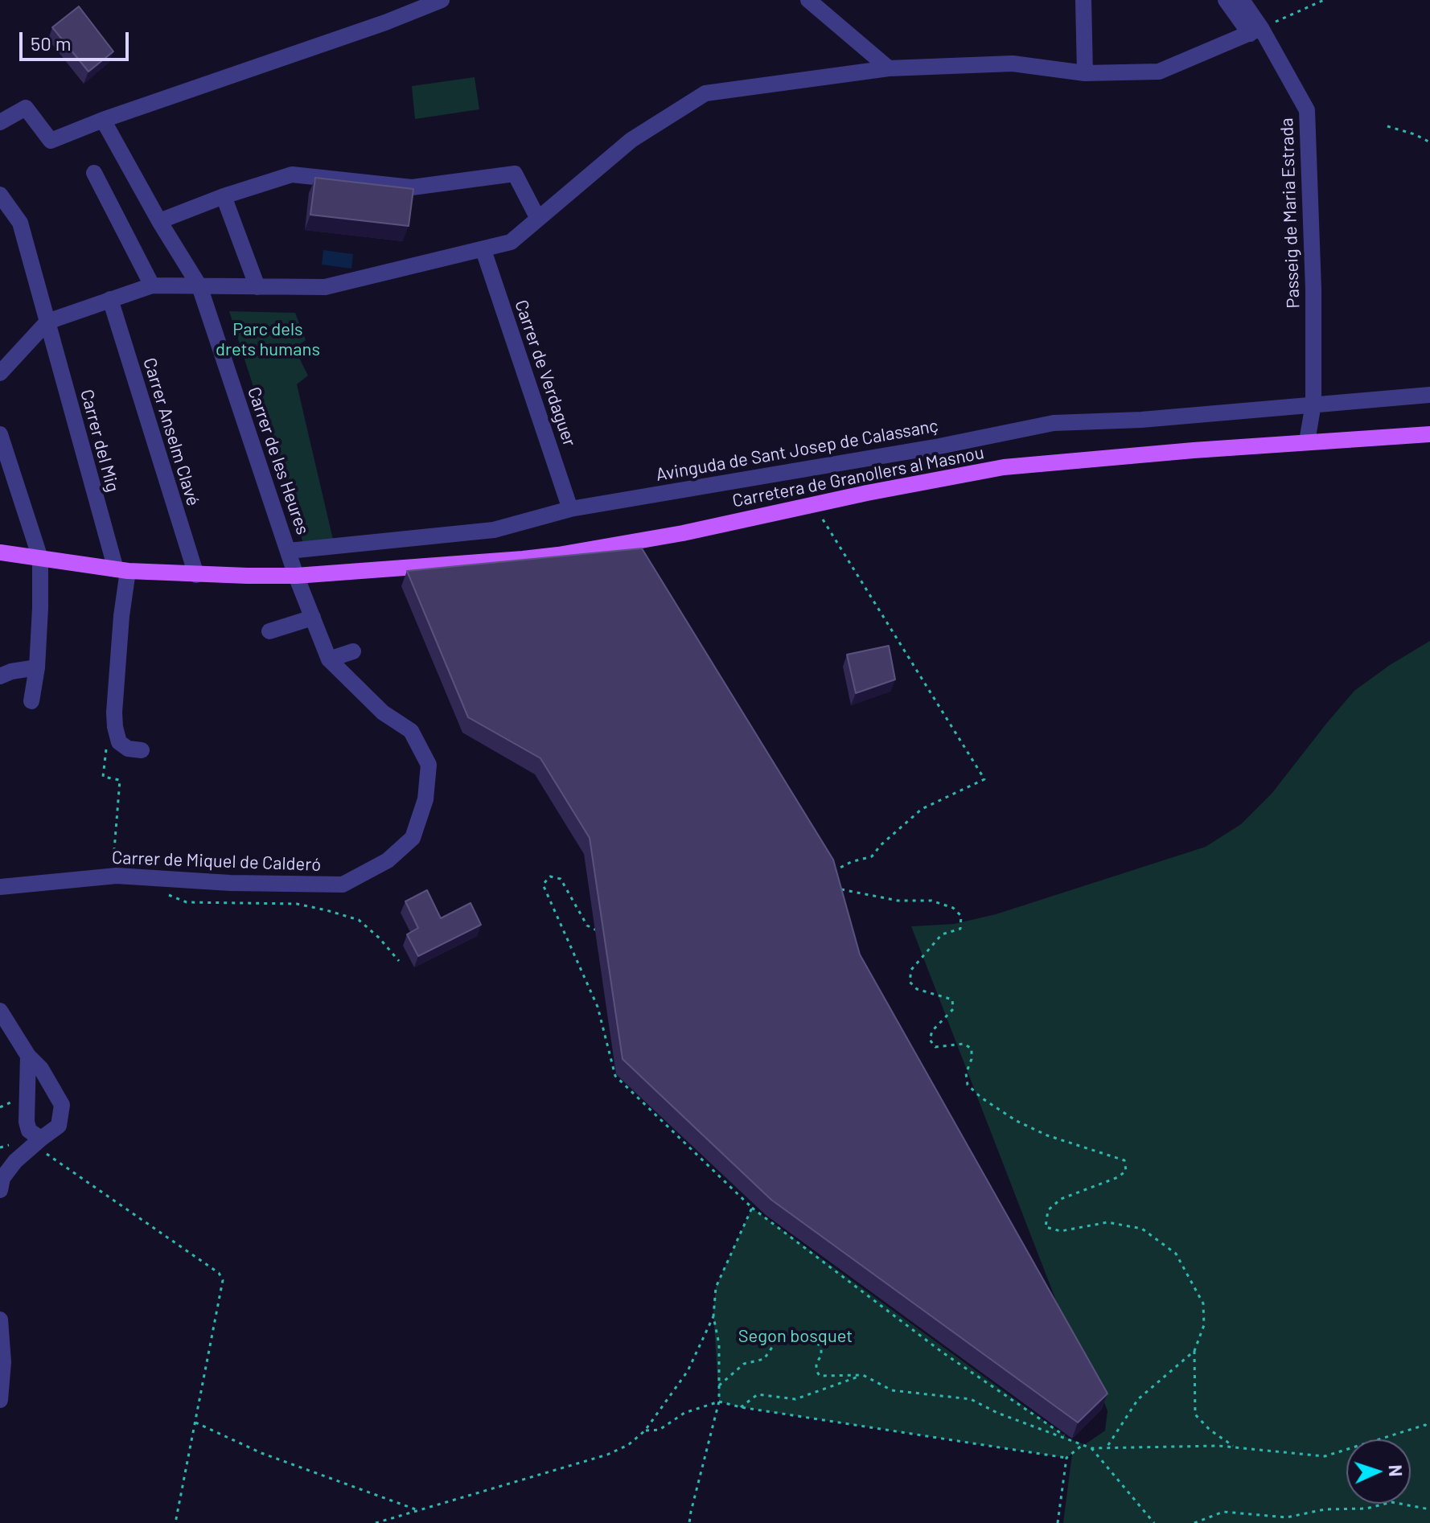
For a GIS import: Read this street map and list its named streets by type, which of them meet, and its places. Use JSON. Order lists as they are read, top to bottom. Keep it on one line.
{"streets":{"main road":["Carretera de Granollers al Masnou"],"street":["Passeig de Maria Estrada","Carrer de Verdaguer","Carrer Anselm Clavé","Carrer del Mig","Avinguda de Sant Josep de Calassanç","Carrer de les Heures","Carrer de Miquel de Calderó"]},"crossings":[["Passeig de Maria Estrada","Avinguda de Sant Josep de Calassanç"],["Passeig de Maria Estrada","Carretera de Granollers al Masnou"],["Carrer de Verdaguer","Avinguda de Sant Josep de Calassanç"],["Carrer Anselm Clavé","Carretera de Granollers al Masnou"],["Carrer del Mig","Carretera de Granollers al Masnou"],["Avinguda de Sant Josep de Calassanç","Carrer de les Heures"],["Carrer de les Heures","Carretera de Granollers al Masnou"],["Carrer de les Heures","Carrer de Miquel de Calderó"],["Carretera de Granollers al Masnou","Carrer de Miquel de Calderó"]],"parks":["Parc dels drets humans","Segon bosquet"],"scale_bar":"50 m","north":"right"}
